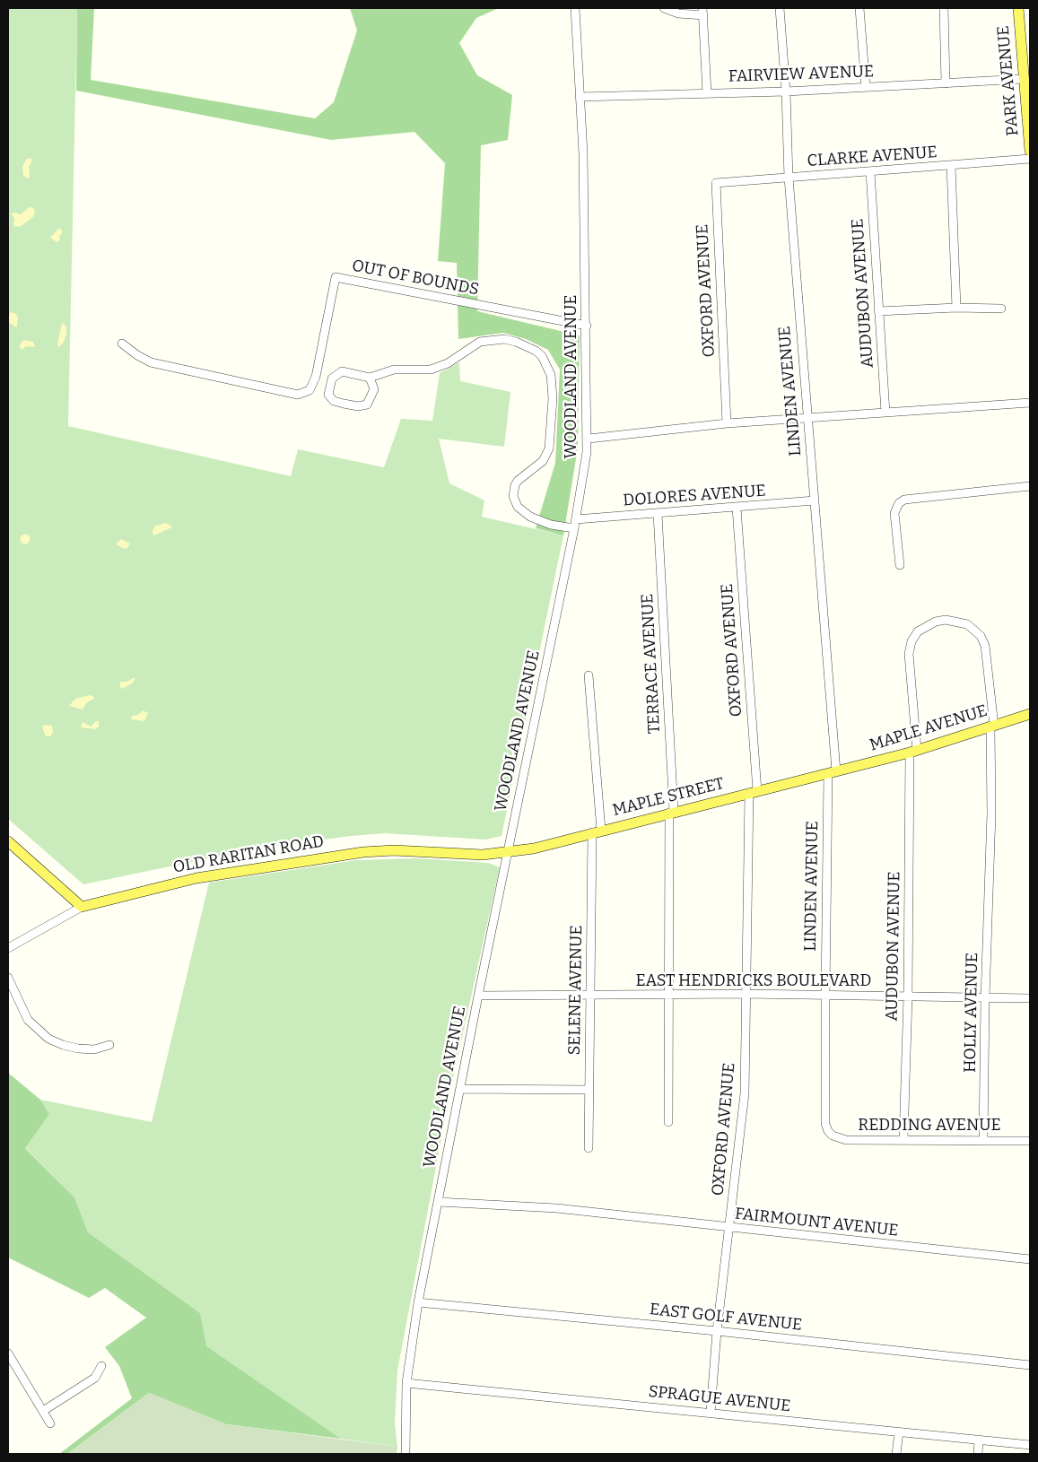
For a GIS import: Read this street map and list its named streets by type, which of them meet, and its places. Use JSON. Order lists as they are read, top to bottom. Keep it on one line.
{"streets":{"main road":["PARK AVENUE","MAPLE AVENUE","MAPLE STREET","OLD RARITAN ROAD"],"street":["FAIRVIEW AVENUE","CLARKE AVENUE","OUT OF BOUNDS","OXFORD AVENUE","AUDUBON AVENUE","WOODLAND AVENUE","LINDEN AVENUE","DOLORES AVENUE","TERRACE AVENUE","EAST HENDRICKS BOULEVARD","SELENE AVENUE","HOLLY AVENUE","REDDING AVENUE","FAIRMOUNT AVENUE","EAST GOLF AVENUE","SPRAGUE AVENUE"]},"crossings":[["FAIRVIEW AVENUE","PARK AVENUE"],["FAIRVIEW AVENUE","WOODLAND AVENUE"],["FAIRVIEW AVENUE","LINDEN AVENUE"],["CLARKE AVENUE","OXFORD AVENUE"],["CLARKE AVENUE","AUDUBON AVENUE"],["CLARKE AVENUE","LINDEN AVENUE"],["OUT OF BOUNDS","WOODLAND AVENUE"],["OXFORD AVENUE","DOLORES AVENUE"],["OXFORD AVENUE","MAPLE STREET"],["OXFORD AVENUE","EAST HENDRICKS BOULEVARD"],["OXFORD AVENUE","FAIRMOUNT AVENUE"],["OXFORD AVENUE","EAST GOLF AVENUE"],["OXFORD AVENUE","SPRAGUE AVENUE"],["AUDUBON AVENUE","MAPLE AVENUE"],["AUDUBON AVENUE","EAST HENDRICKS BOULEVARD"],["AUDUBON AVENUE","HOLLY AVENUE"],["AUDUBON AVENUE","REDDING AVENUE"],["WOODLAND AVENUE","DOLORES AVENUE"],["WOODLAND AVENUE","MAPLE STREET"],["WOODLAND AVENUE","OLD RARITAN ROAD"],["WOODLAND AVENUE","EAST HENDRICKS BOULEVARD"],["WOODLAND AVENUE","FAIRMOUNT AVENUE"],["WOODLAND AVENUE","EAST GOLF AVENUE"],["WOODLAND AVENUE","SPRAGUE AVENUE"],["LINDEN AVENUE","DOLORES AVENUE"],["LINDEN AVENUE","MAPLE AVENUE"],["LINDEN AVENUE","MAPLE STREET"],["LINDEN AVENUE","EAST HENDRICKS BOULEVARD"],["LINDEN AVENUE","REDDING AVENUE"],["DOLORES AVENUE","TERRACE AVENUE"],["TERRACE AVENUE","MAPLE STREET"],["TERRACE AVENUE","EAST HENDRICKS BOULEVARD"],["MAPLE AVENUE","MAPLE STREET"],["MAPLE AVENUE","HOLLY AVENUE"],["MAPLE STREET","OLD RARITAN ROAD"],["MAPLE STREET","SELENE AVENUE"],["EAST HENDRICKS BOULEVARD","SELENE AVENUE"],["EAST HENDRICKS BOULEVARD","HOLLY AVENUE"],["HOLLY AVENUE","REDDING AVENUE"]]}
